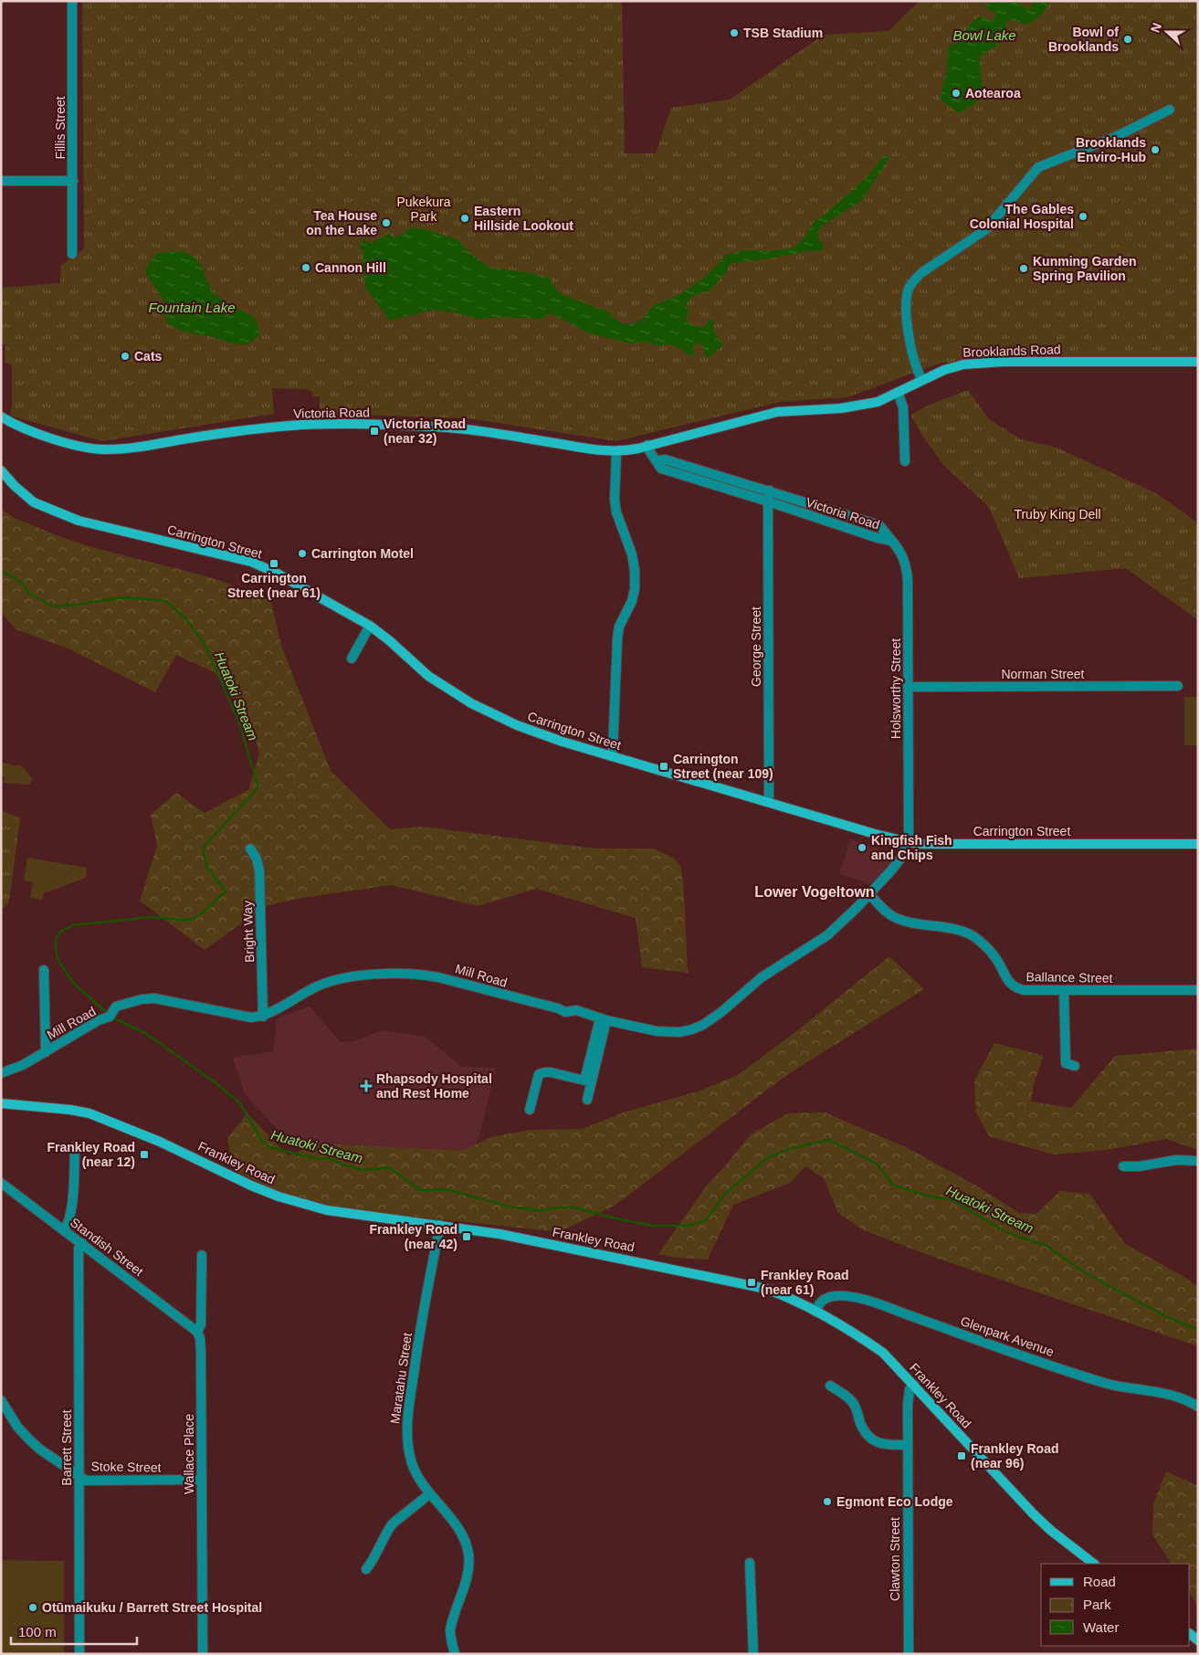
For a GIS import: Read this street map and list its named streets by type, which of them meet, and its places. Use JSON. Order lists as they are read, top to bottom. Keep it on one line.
{"streets":{"street":["Fillis Street","Brooklands Road","Victoria Road","Carrington Street","George Street","Norman Street","Holsworthy Street","Bright Way","Mill Road","Ballance Street","Frankley Road","Standish Street","Glenpark Avenue","Maratahu Street","Barrett Street","Wallace Place","Stoke Street","Clawton Street"]},"crossings":[["Brooklands Road","Victoria Road"],["Victoria Road","George Street"],["Victoria Road","Holsworthy Street"],["Carrington Street","George Street"],["Carrington Street","Holsworthy Street"],["Carrington Street","Mill Road"],["Norman Street","Holsworthy Street"],["Holsworthy Street","Mill Road"],["Bright Way","Mill Road"],["Mill Road","Ballance Street"],["Frankley Road","Glenpark Avenue"],["Frankley Road","Maratahu Street"],["Frankley Road","Clawton Street"],["Standish Street","Barrett Street"],["Standish Street","Wallace Place"],["Barrett Street","Stoke Street"],["Wallace Place","Stoke Street"]],"districts":["Lower Vogeltown"],"water":["Bowl Lake","Fountain Lake","Huatoki Stream"],"parks":["Pukekura Park","Truby King Dell"],"places":{"other":["TSB Stadium","Bowl of Brooklands","Aotearoa","Brooklands Enviro-Hub","The Gables Colonial Hospital","Eastern Hillside Lookout","Tea House on the Lake","Cannon Hill","Kunming Garden Spring Pavilion","Cats","Carrington Motel","Kingfish Fish and Chips","Egmont Eco Lodge","Otūmaikuku / Barrett Street Hospital"],"transit":["Victoria Road (near 32)","Carrington Street (near 61)","Carrington Street (near 109)","Frankley Road (near 12)","Frankley Road (near 42)","Frankley Road (near 61)","Frankley Road (near 96)"],"health":["Rhapsody Hospital and Rest Home"]},"legend":["Road","Park","Water"],"scale_bar":"100 m","north":"left"}
